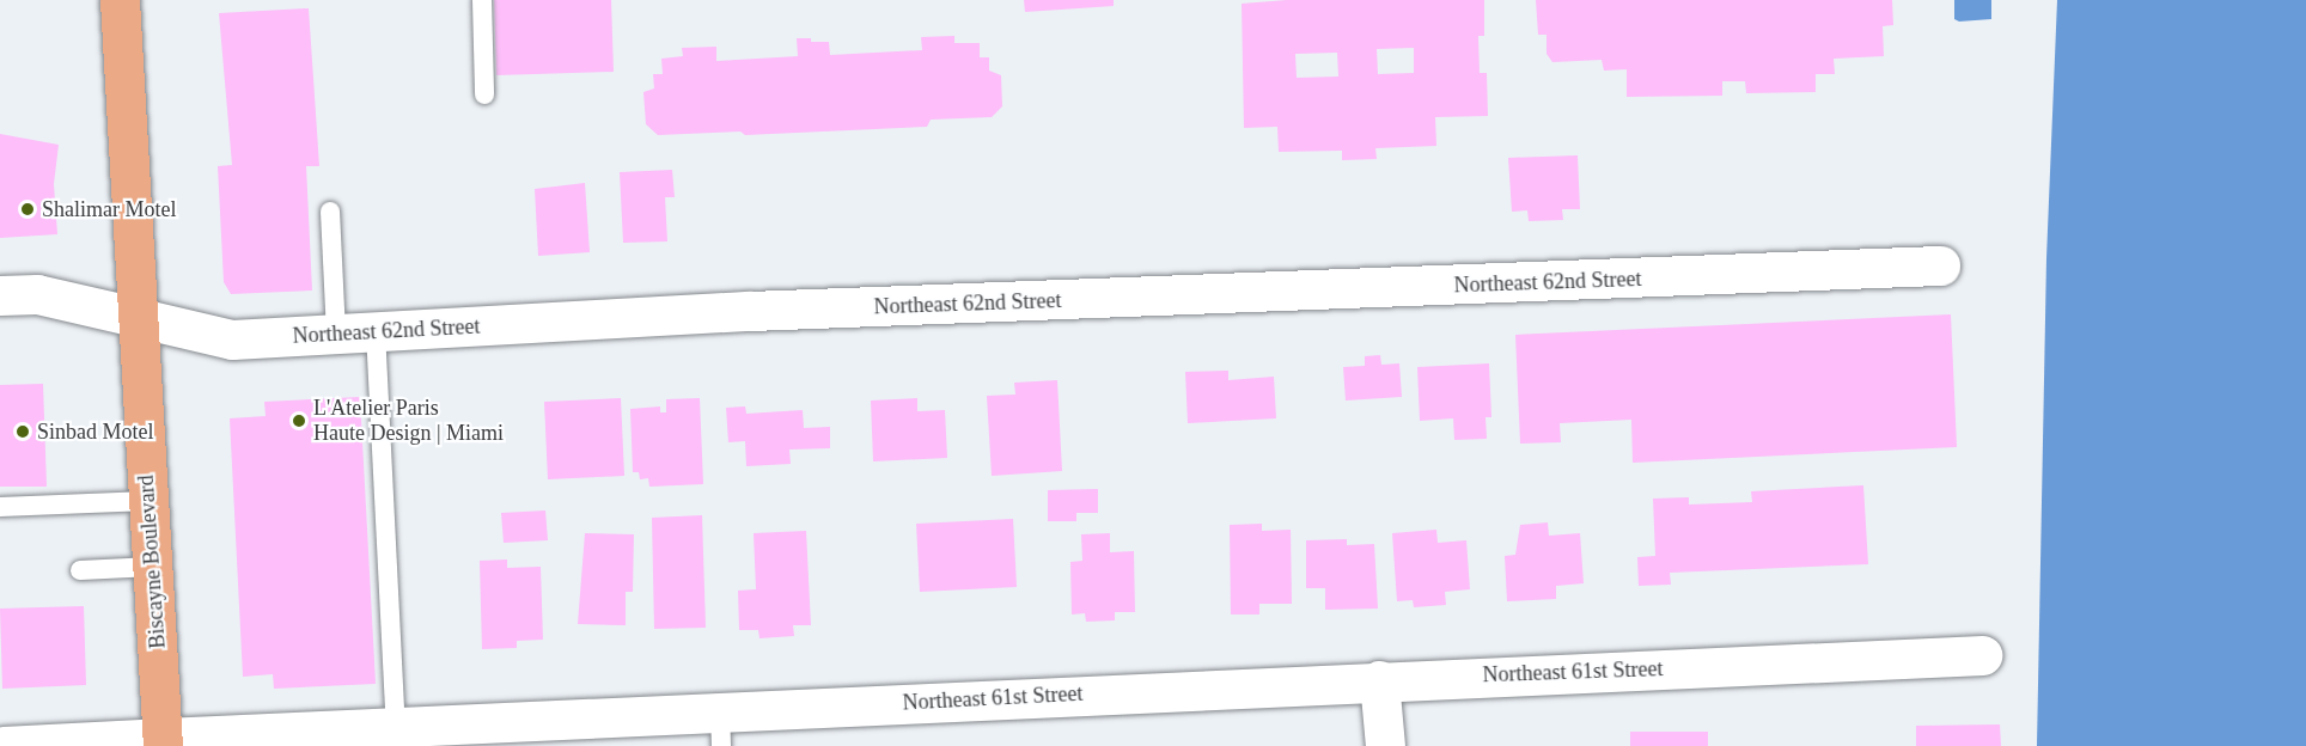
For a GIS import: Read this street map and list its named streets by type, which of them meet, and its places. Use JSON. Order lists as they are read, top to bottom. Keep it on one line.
{"streets":{"main road":["Biscayne Boulevard"],"street":["Northeast 62nd Street","Northeast 61st Street"]},"crossings":[["Northeast 62nd Street","Biscayne Boulevard"],["Biscayne Boulevard","Northeast 61st Street"]],"places":["Shalimar Motel","L'Atelier Paris Haute Design | Miami","Sinbad Motel"]}
